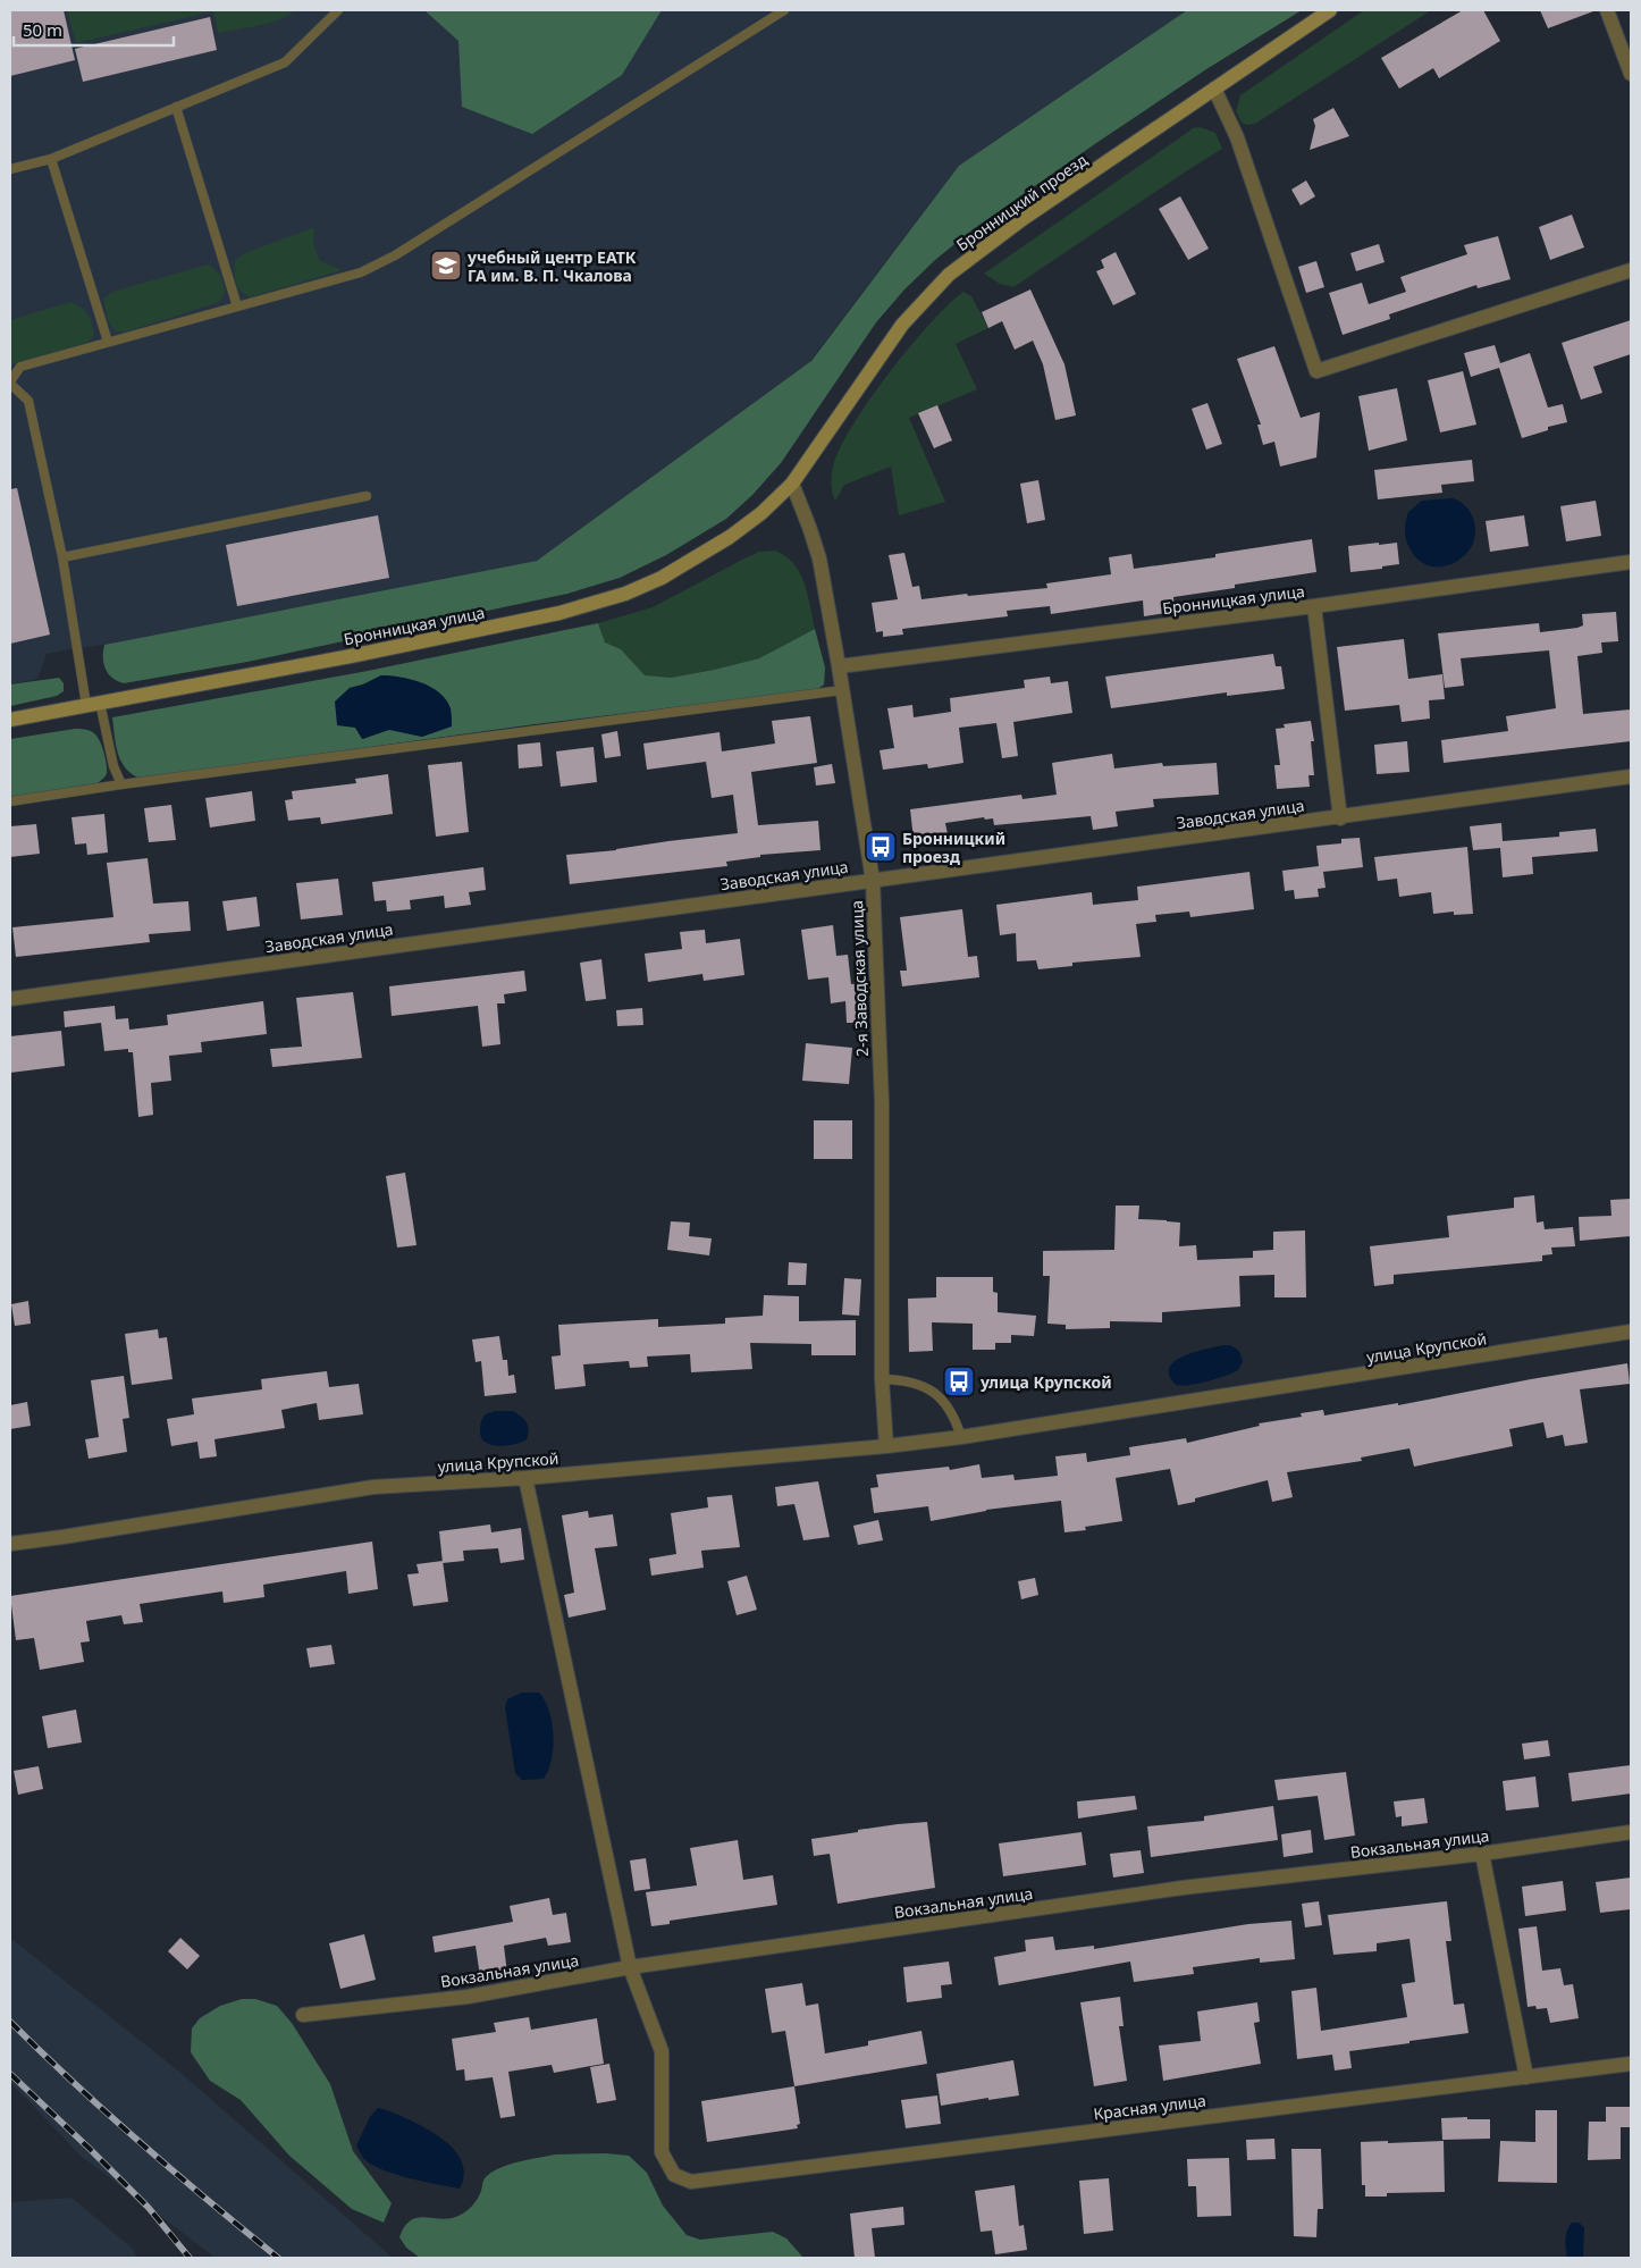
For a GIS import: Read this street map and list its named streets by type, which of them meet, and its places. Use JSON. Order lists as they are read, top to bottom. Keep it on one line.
{"streets":{"main road":["Бронницкий проезд","Бронницкая улица"],"street":["Заводская улица","2-я Заводская улица","улица Крупской","Вокзальная улица","Красная улица"]},"crossings":[["Бронницкий проезд","Бронницкая улица"],["Бронницкий проезд","2-я Заводская улица"],["Бронницкая улица","2-я Заводская улица"],["Заводская улица","2-я Заводская улица"],["2-я Заводская улица","улица Крупской"],["Вокзальная улица","Красная улица"]],"places":{"school or university":["учебный центр ЕАТК ГА им. В. П. Чкалова"],"bus stop":["Бронницкий проезд","улица Крупской"]},"scale_bar":"50 m"}
